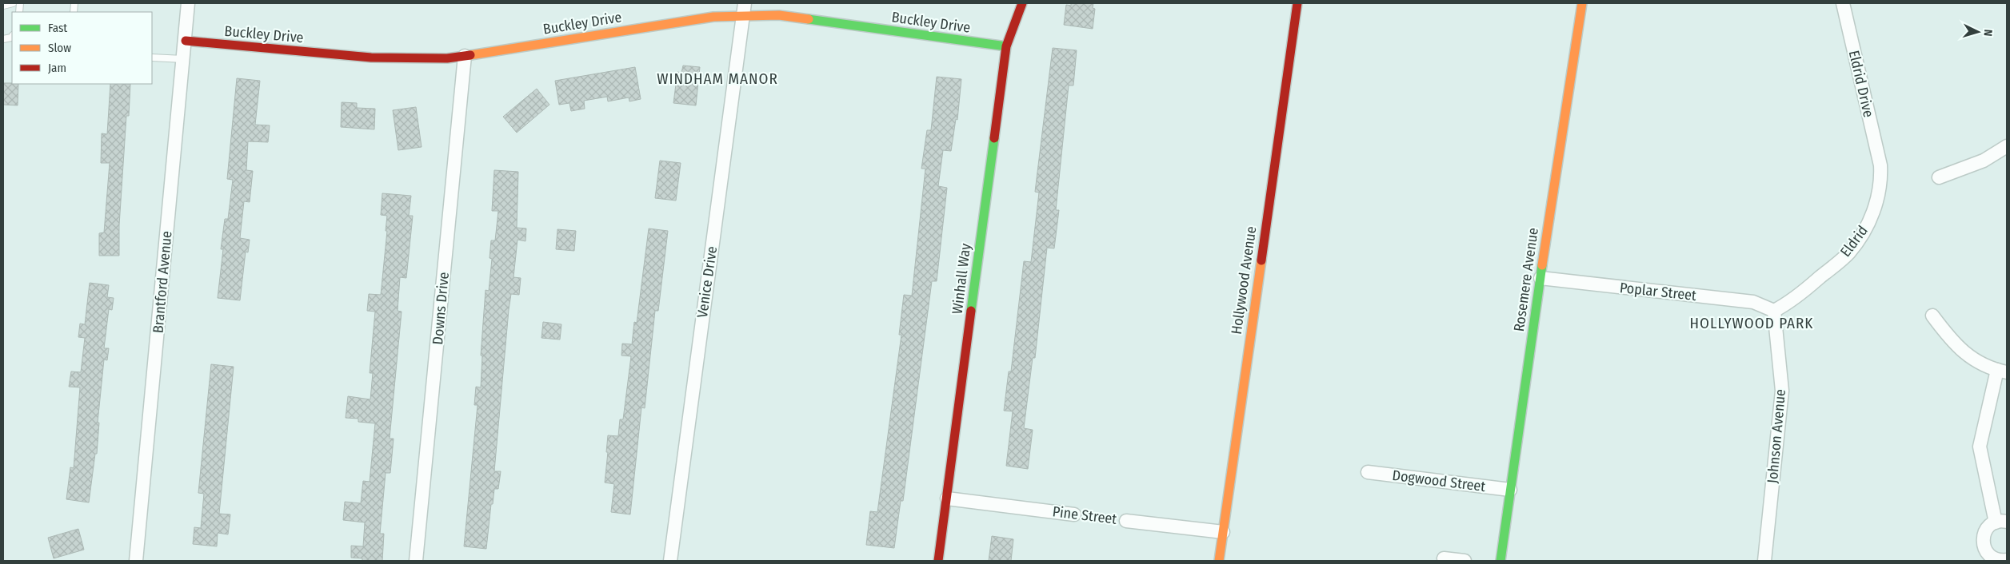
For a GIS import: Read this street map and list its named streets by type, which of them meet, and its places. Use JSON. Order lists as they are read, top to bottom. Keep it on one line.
{"streets":{"street":["Buckley Drive","Eldrid Drive","Eldrid","Winhall Way","Rosemere Avenue","Hollywood Avenue","Brantford Avenue","Venice Drive","Poplar Street","Downs Drive","Johnson Avenue","Dogwood Street","Pine Street"]},"crossings":[["Buckley Drive","Winhall Way"],["Buckley Drive","Brantford Avenue"],["Buckley Drive","Venice Drive"],["Buckley Drive","Downs Drive"],["Eldrid Drive","Eldrid"],["Eldrid","Poplar Street"],["Eldrid","Johnson Avenue"],["Winhall Way","Pine Street"],["Rosemere Avenue","Poplar Street"],["Rosemere Avenue","Dogwood Street"],["Hollywood Avenue","Pine Street"],["Poplar Street","Johnson Avenue"]],"districts":["WINDHAM MANOR","HOLLYWOOD PARK"],"legend":["Fast","Slow","Jam"],"north":"right"}
